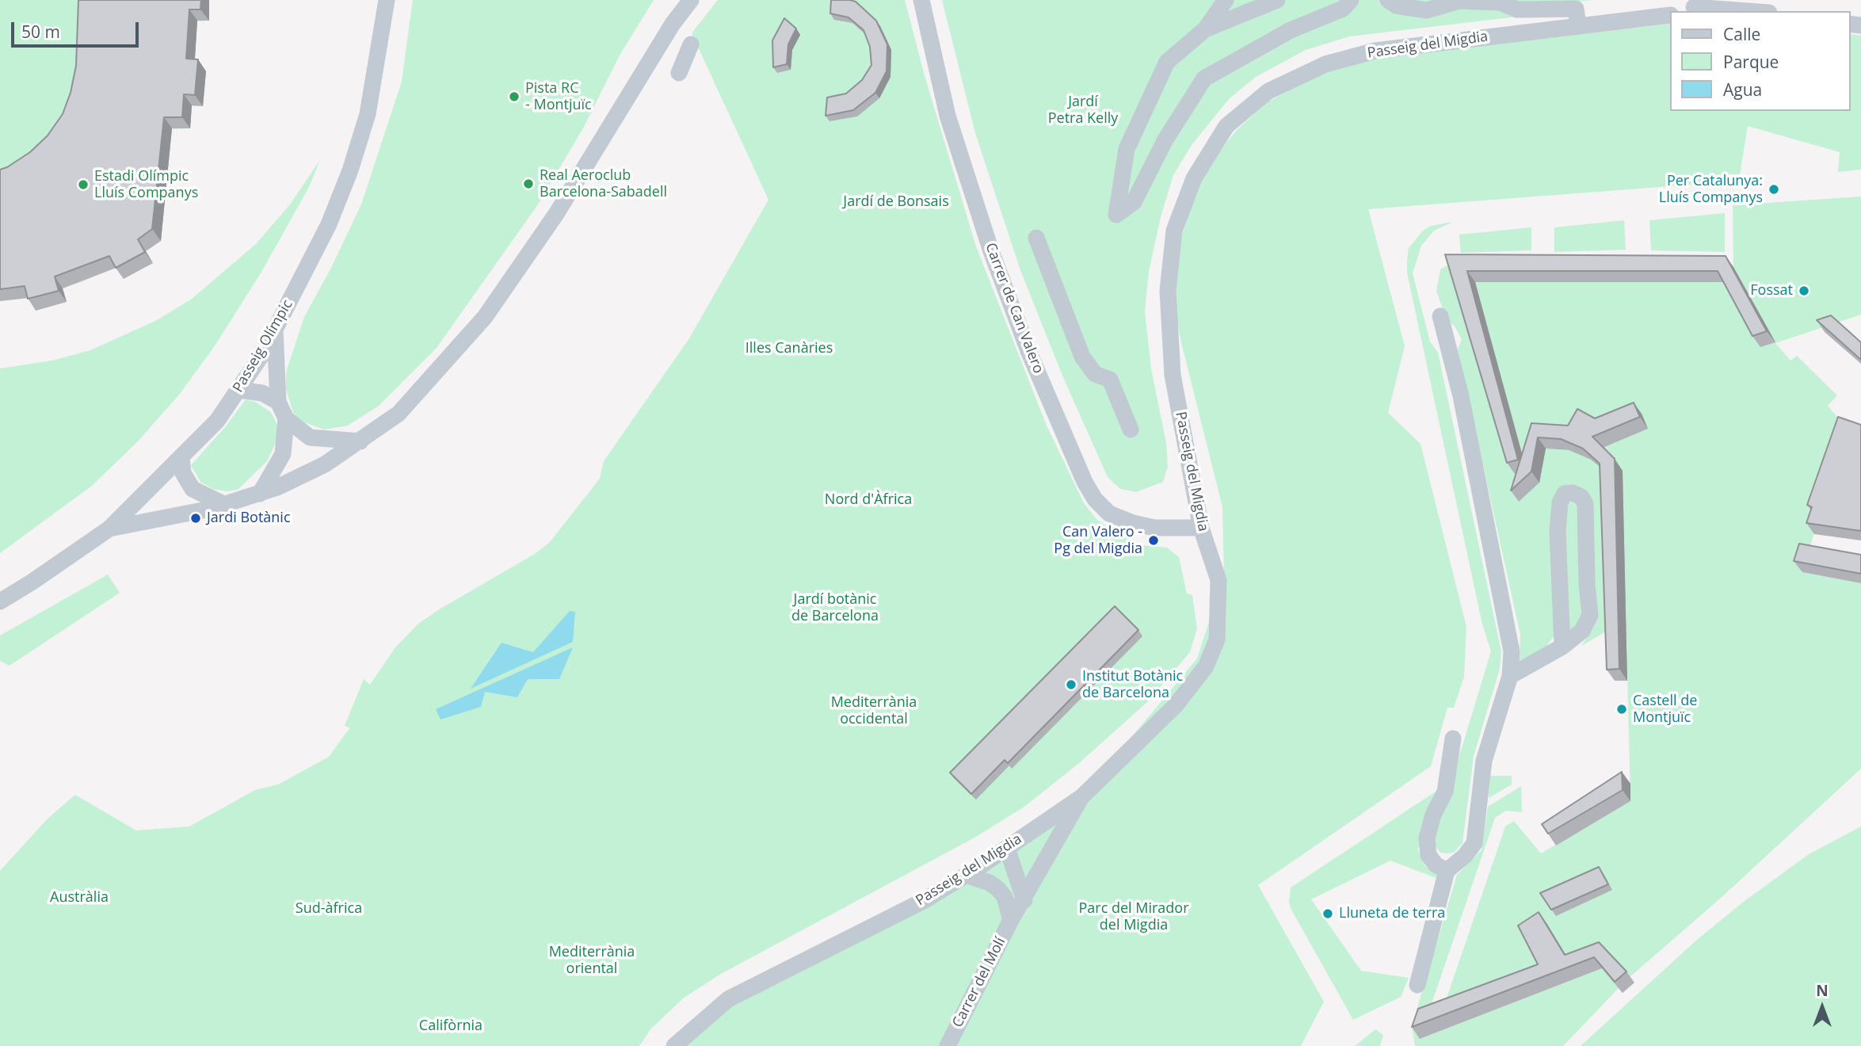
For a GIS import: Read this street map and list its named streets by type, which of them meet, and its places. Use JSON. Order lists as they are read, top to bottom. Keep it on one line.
{"streets":{"street":["Passeig del Migdia","Carrer de Can Valero","Passeig Olímpic","Carrer del Molí"]},"crossings":[["Passeig del Migdia","Carrer de Can Valero"],["Passeig del Migdia","Carrer del Molí"]],"parks":["Jardí Petra Kelly","Jardí de Bonsais","Illes Canàries","Nord d'Àfrica","Jardí botànic de Barcelona","Mediterrània occidental","Austràlia","Sud-àfrica","Parc del Mirador del Migdia","Mediterrània oriental","Califòrnia"],"places":["Pista RC - Montjuïc","Real Aeroclub Barcelona-Sabadell","Estadi Olímpic Lluís Companys","Per Catalunya: Lluís Companys","Fossat","Jardi Botànic","Can Valero - Pg del Migdia","Institut Botànic de Barcelona","Castell de Montjuïc","Lluneta de terra"],"legend":["Calle","Parque","Agua"],"scale_bar":"50 m","north":"top"}
